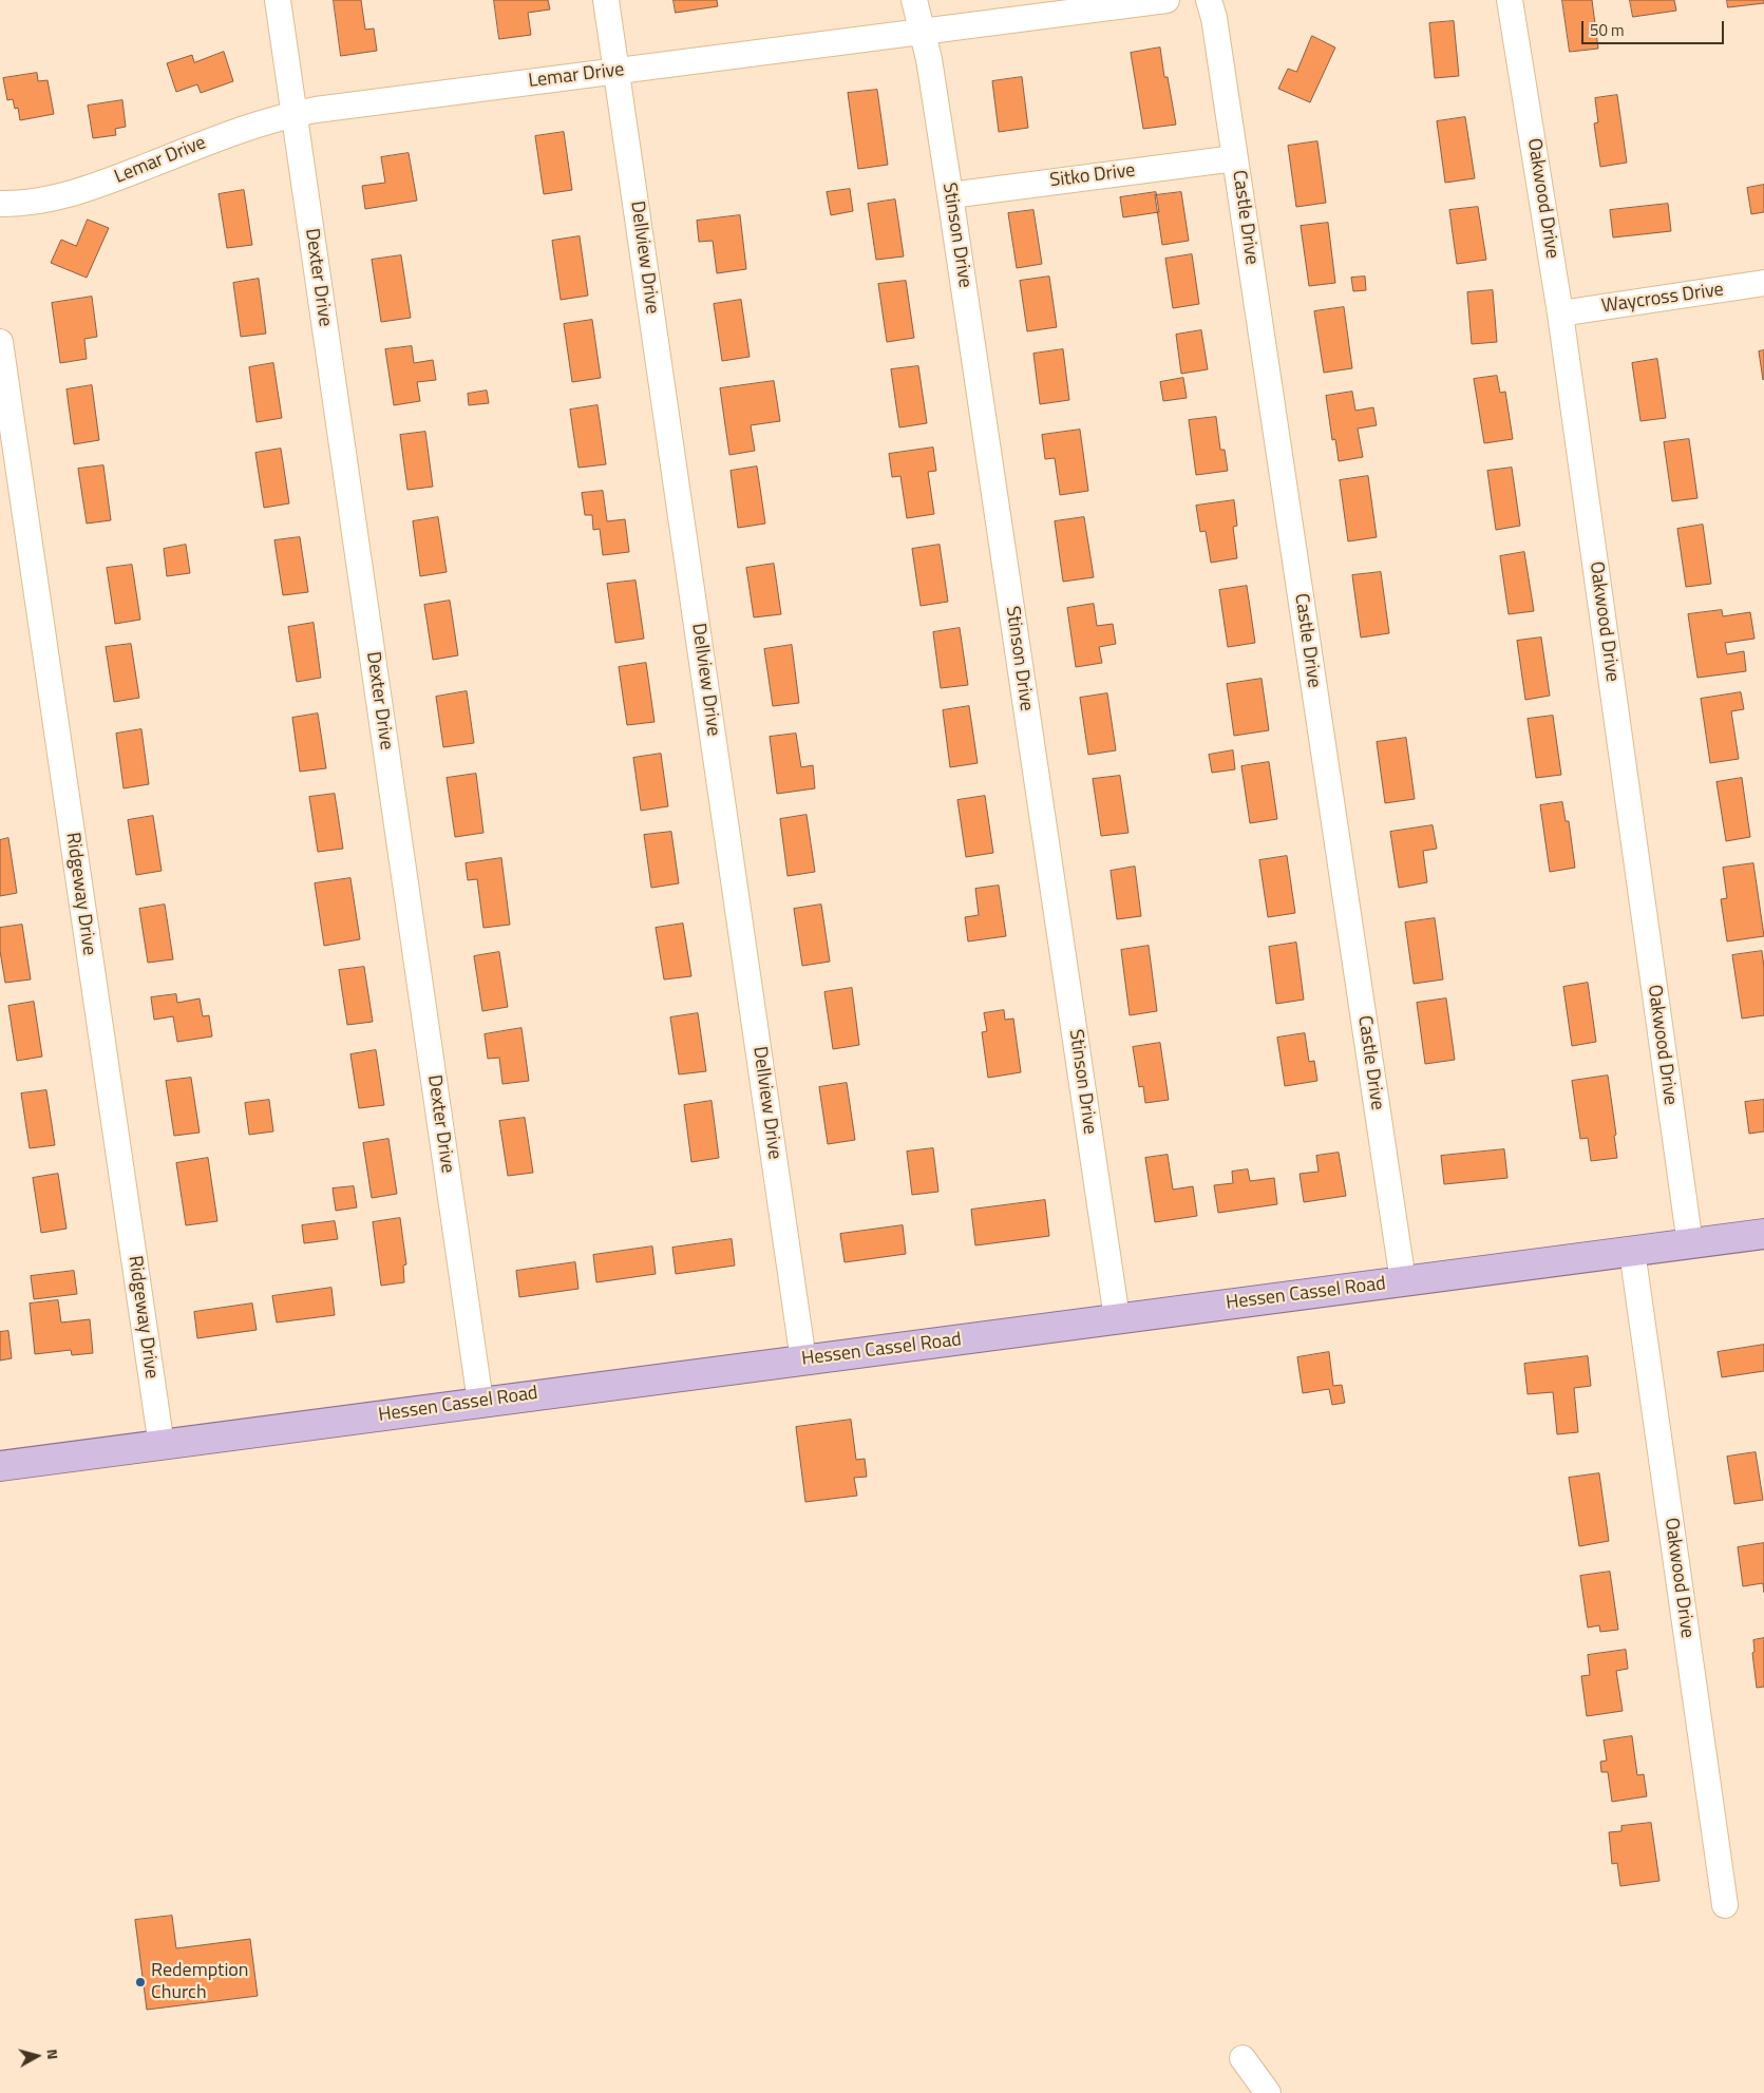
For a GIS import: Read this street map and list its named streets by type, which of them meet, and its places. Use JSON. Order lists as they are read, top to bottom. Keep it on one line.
{"streets":{"main road":["Hessen Cassel Road"],"street":["Lemar Drive","Sitko Drive","Oakwood Drive","Castle Drive","Stinson Drive","Dellview Drive","Dexter Drive","Waycross Drive","Ridgeway Drive"]},"crossings":[["Lemar Drive","Stinson Drive"],["Lemar Drive","Dellview Drive"],["Lemar Drive","Dexter Drive"],["Sitko Drive","Castle Drive"],["Sitko Drive","Stinson Drive"],["Oakwood Drive","Waycross Drive"],["Oakwood Drive","Hessen Cassel Road"],["Castle Drive","Hessen Cassel Road"],["Stinson Drive","Hessen Cassel Road"],["Dellview Drive","Hessen Cassel Road"],["Dexter Drive","Hessen Cassel Road"],["Ridgeway Drive","Hessen Cassel Road"]],"places":["Redemption Church"],"scale_bar":"50 m","north":"right"}
